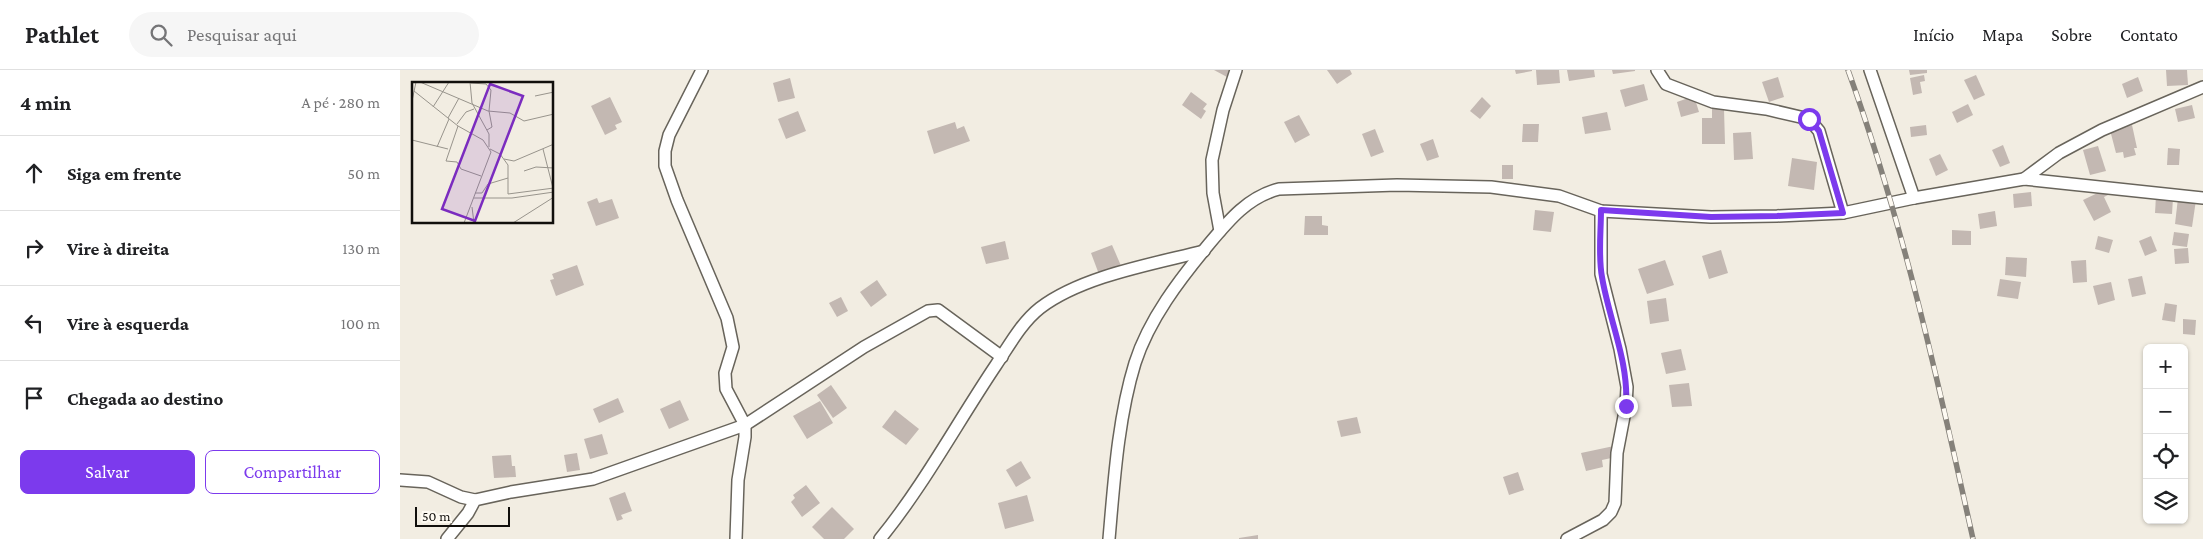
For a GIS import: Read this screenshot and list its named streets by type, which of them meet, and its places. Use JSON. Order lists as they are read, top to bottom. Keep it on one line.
{"scale_bar":"50 m","page":{"header":"Pathlet","search":"Pesquisar aqui","nav":["Início","Mapa","Sobre","Contato"],"heading":["4 min","A pé · 280 m"],"list":[["Siga em frente","50 m"],["Vire à direita","130 m"],["Vire à esquerda","100 m"],"Chegada ao destino"],"map_buttons":["+","−"],"buttons":["Salvar","Compartilhar"],"scale":"50 m"}}
